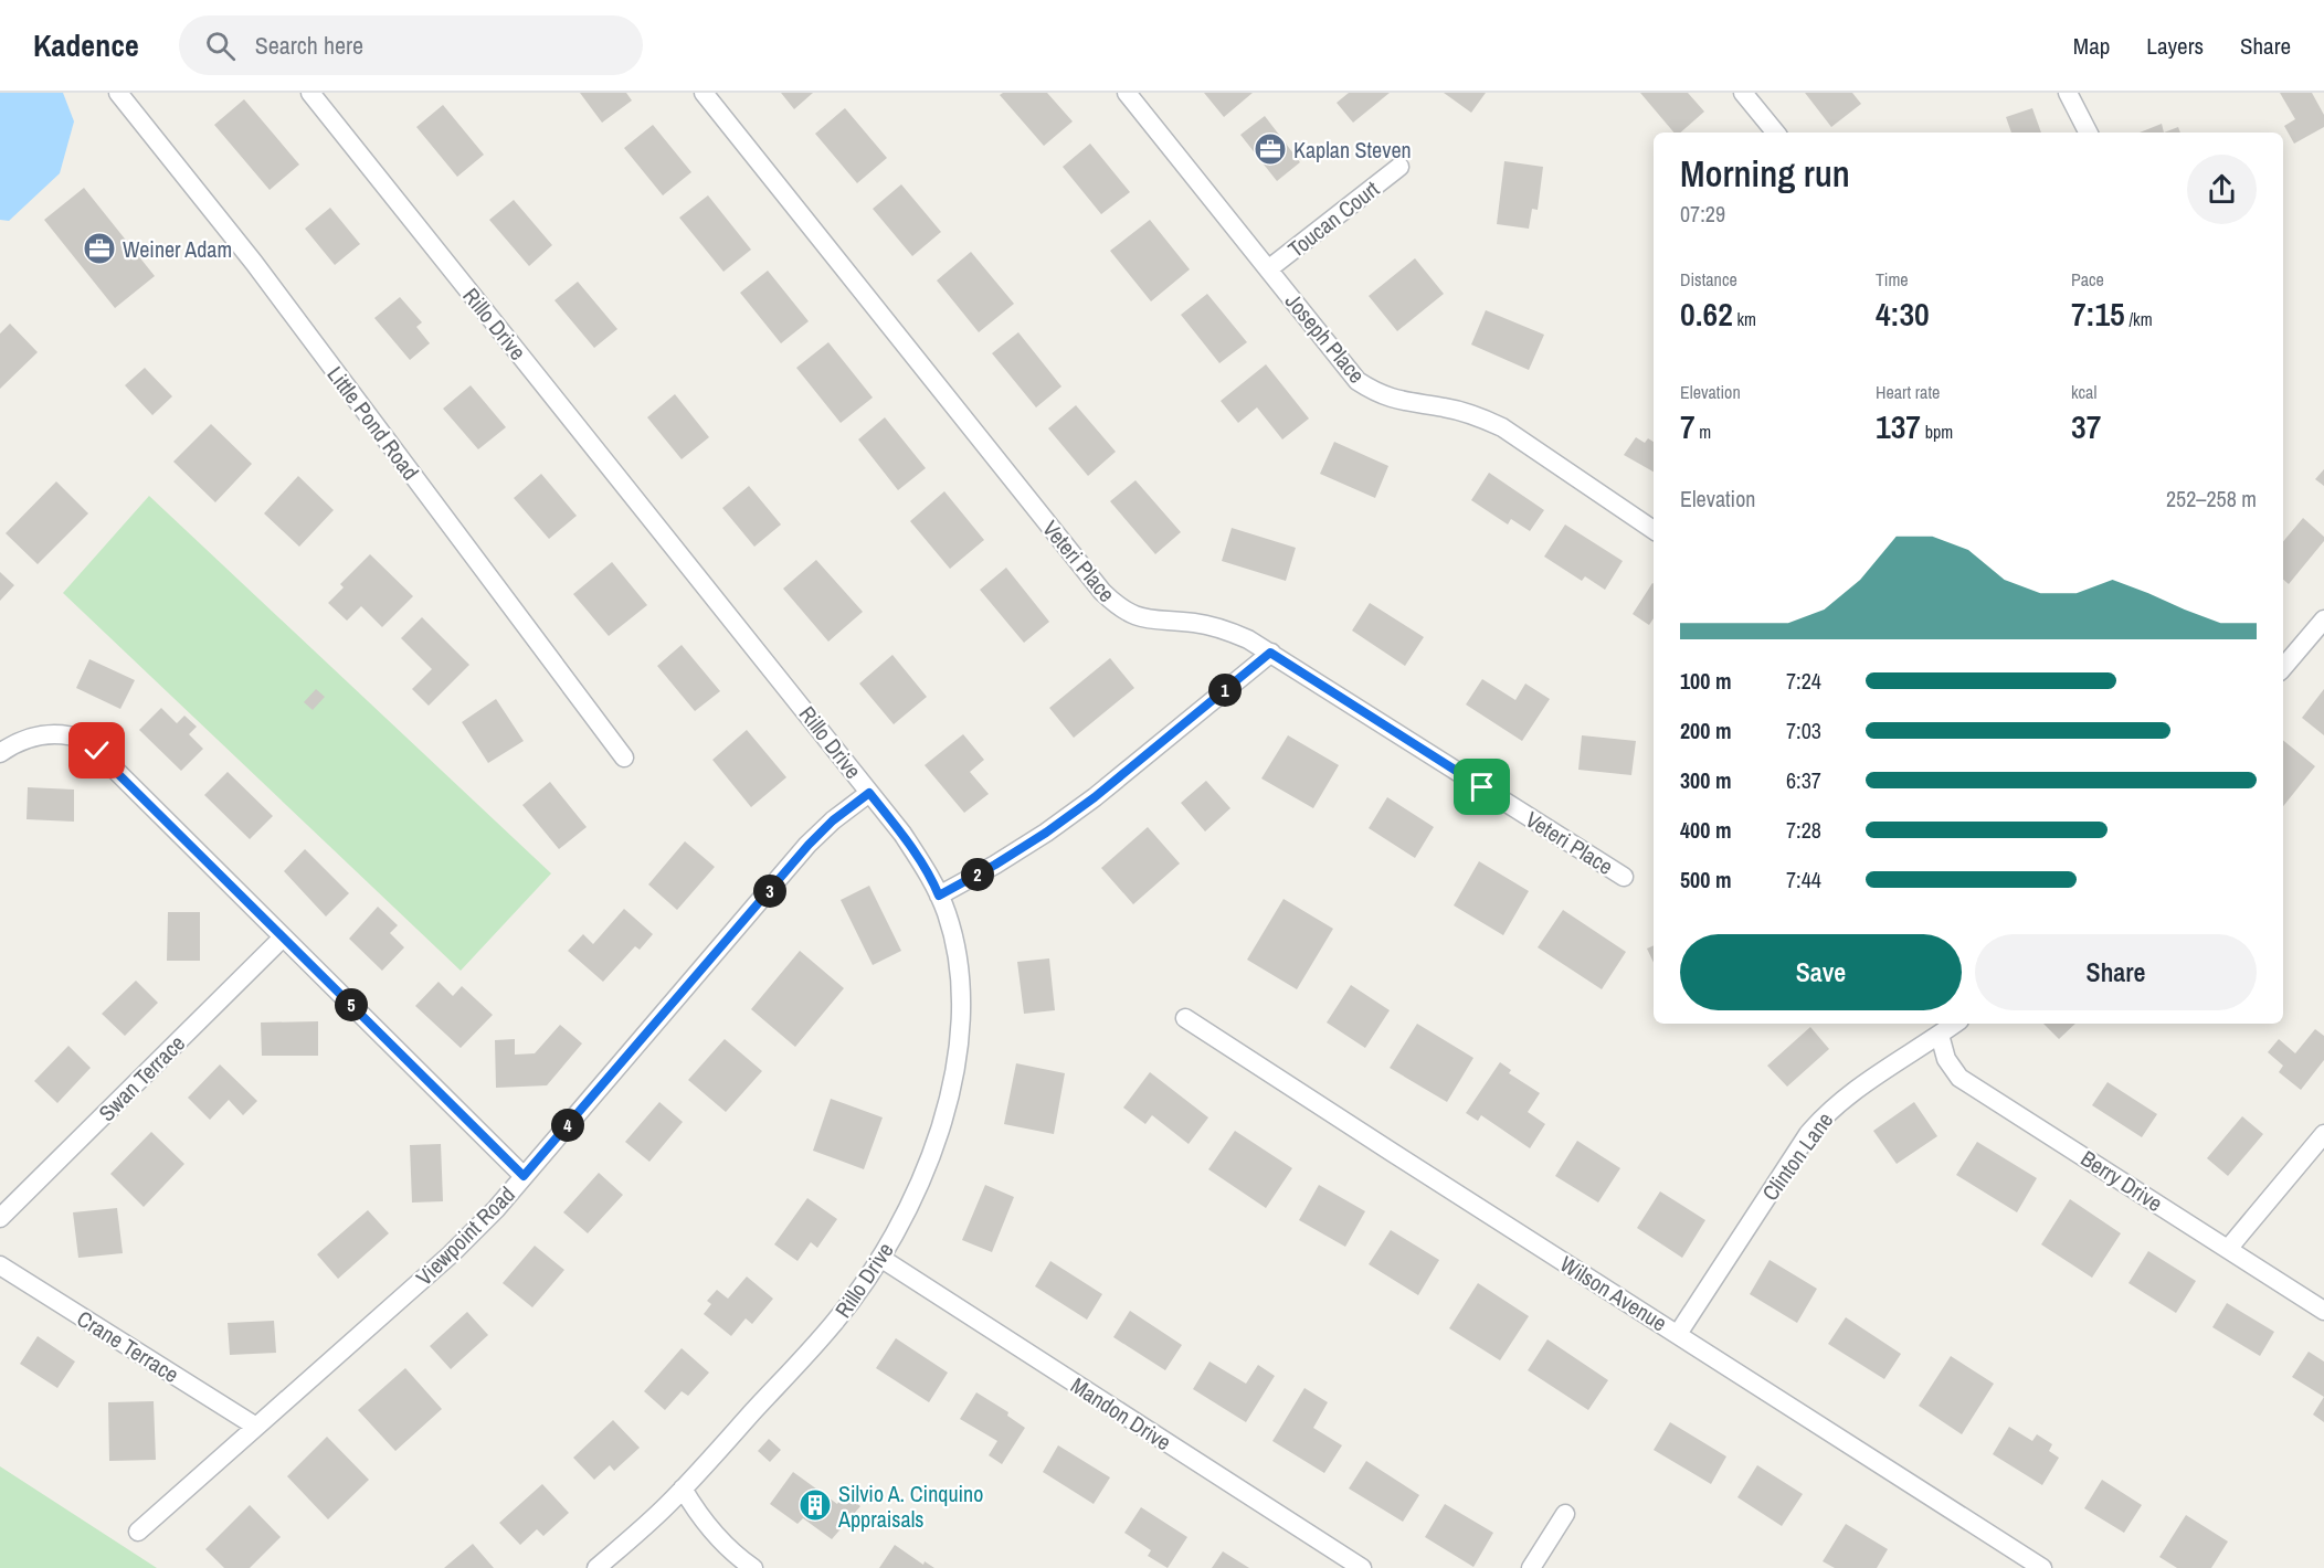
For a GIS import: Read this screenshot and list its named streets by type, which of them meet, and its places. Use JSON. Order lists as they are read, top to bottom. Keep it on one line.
{"streets":{"street":["Toucan Court","Rillo Drive","Joseph Place","Little Pond Road","Veteri Place","Swan Terrace","Clinton Lane","Berry Drive","Viewpoint Road","Wilson Avenue","Crane Terrace","Mandon Drive"]},"crossings":[["Toucan Court","Joseph Place"],["Rillo Drive","Viewpoint Road"],["Rillo Drive","Mandon Drive"],["Clinton Lane","Berry Drive"],["Clinton Lane","Wilson Avenue"],["Viewpoint Road","Crane Terrace"]],"places":{"office":["Kaplan Steven","Weiner Adam"],"building":["Silvio A. Cinquino Appraisals"]},"page":{"header":"Kadence","search":"Search here","nav":["Map","Layers","Share"],"heading":["Morning run","07:29"],"stats":[["Distance","0.62 km"],["Time","4:30"],["Pace","7:15 /km"],["Elevation","7 m"],["Heart rate","137 bpm"],["kcal","37"]],"chart":["Elevation","252–258 m"],"list":[{"name":"100 m","note":"7:24"},{"name":"200 m","note":"7:03"},{"name":"300 m","note":"6:37"},{"name":"400 m","note":"7:28"},{"name":"500 m","note":"7:44"}],"pins":["1","2","3","5","4"],"buttons":["Save","Share"]}}
